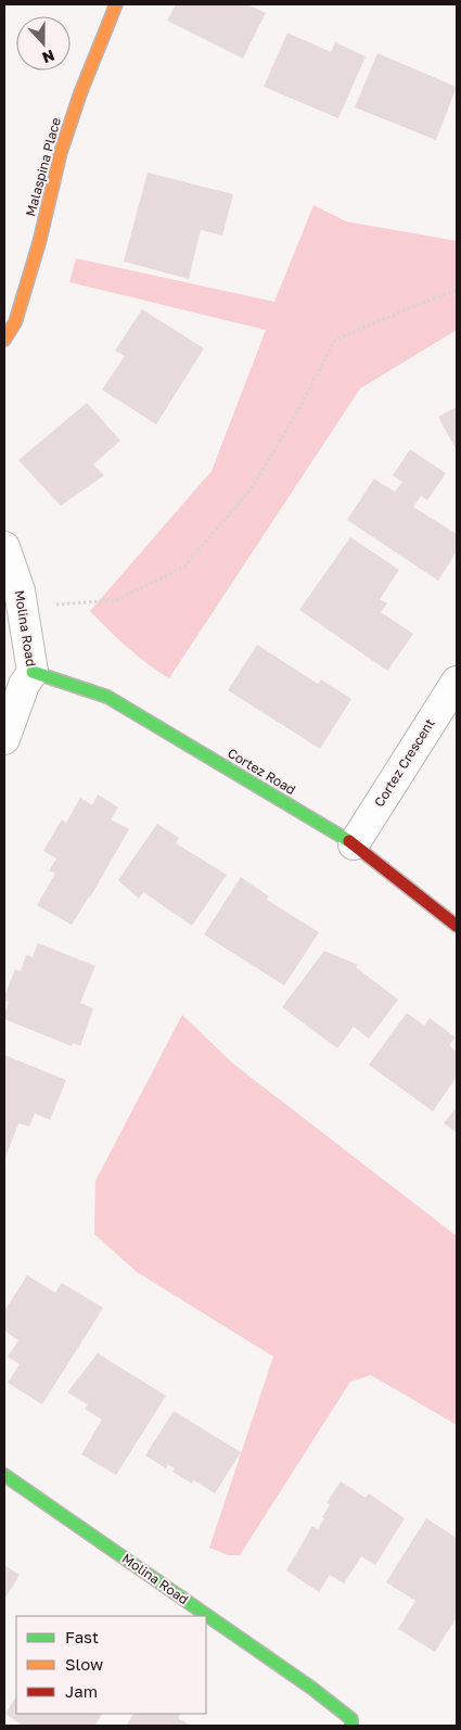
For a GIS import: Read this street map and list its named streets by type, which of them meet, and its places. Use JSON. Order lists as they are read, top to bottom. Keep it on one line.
{"streets":{"street":["Malaspina Place","Molina Road","Cortez Crescent","Cortez Road"]},"crossings":[["Molina Road","Cortez Road"],["Cortez Crescent","Cortez Road"]],"legend":["Fast","Slow","Jam"],"north":"bottom"}
